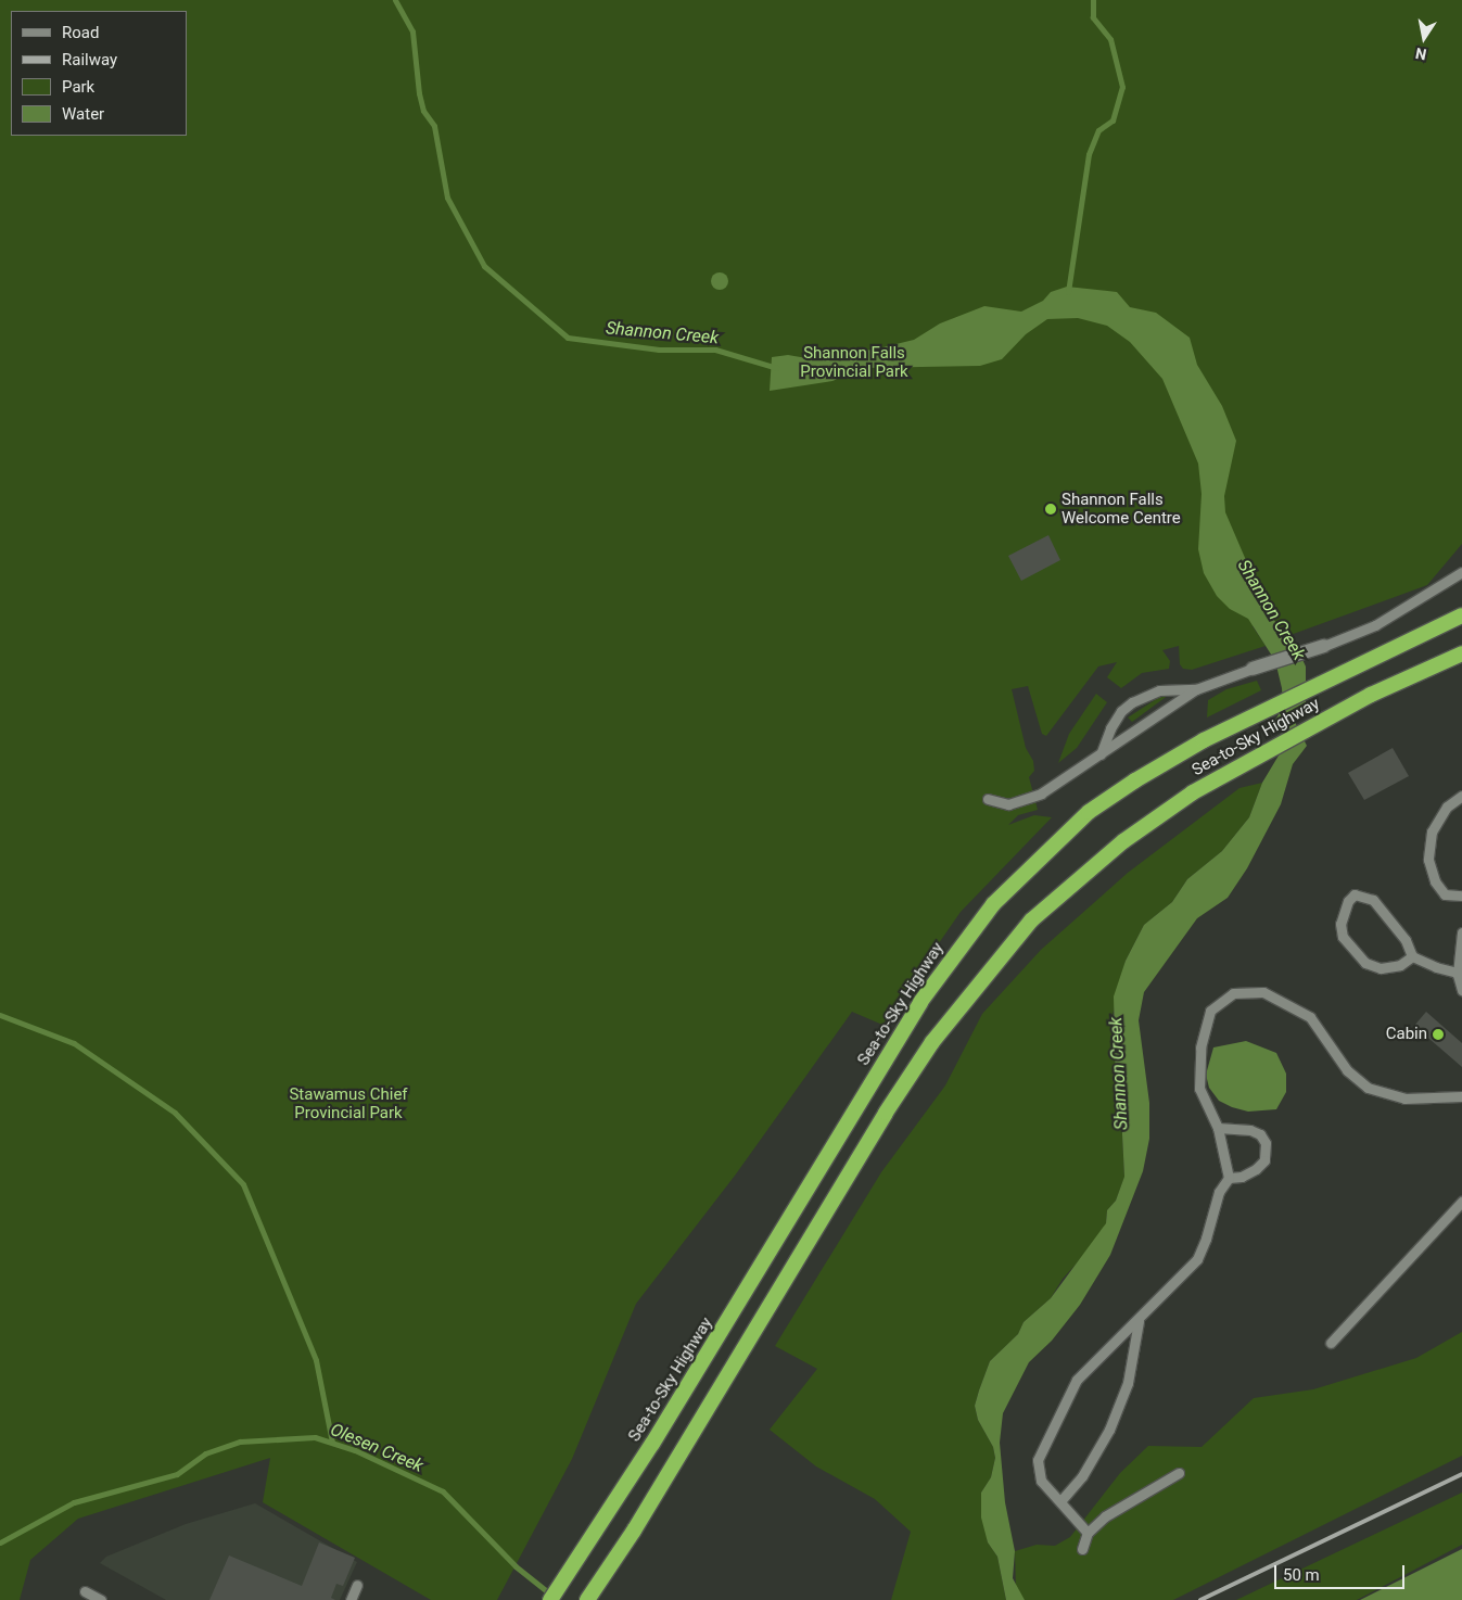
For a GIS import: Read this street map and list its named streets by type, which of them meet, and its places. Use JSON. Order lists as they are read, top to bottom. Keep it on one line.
{"streets":{"highway":["Sea-to-Sky Highway"]},"water":["Shannon Creek","Olesen Creek"],"parks":["Shannon Falls Provincial Park","Stawamus Chief Provincial Park"],"places":["Shannon Falls Welcome Centre","Cabin"],"legend":["Road","Railway","Park","Water"],"scale_bar":"50 m","north":"bottom"}
